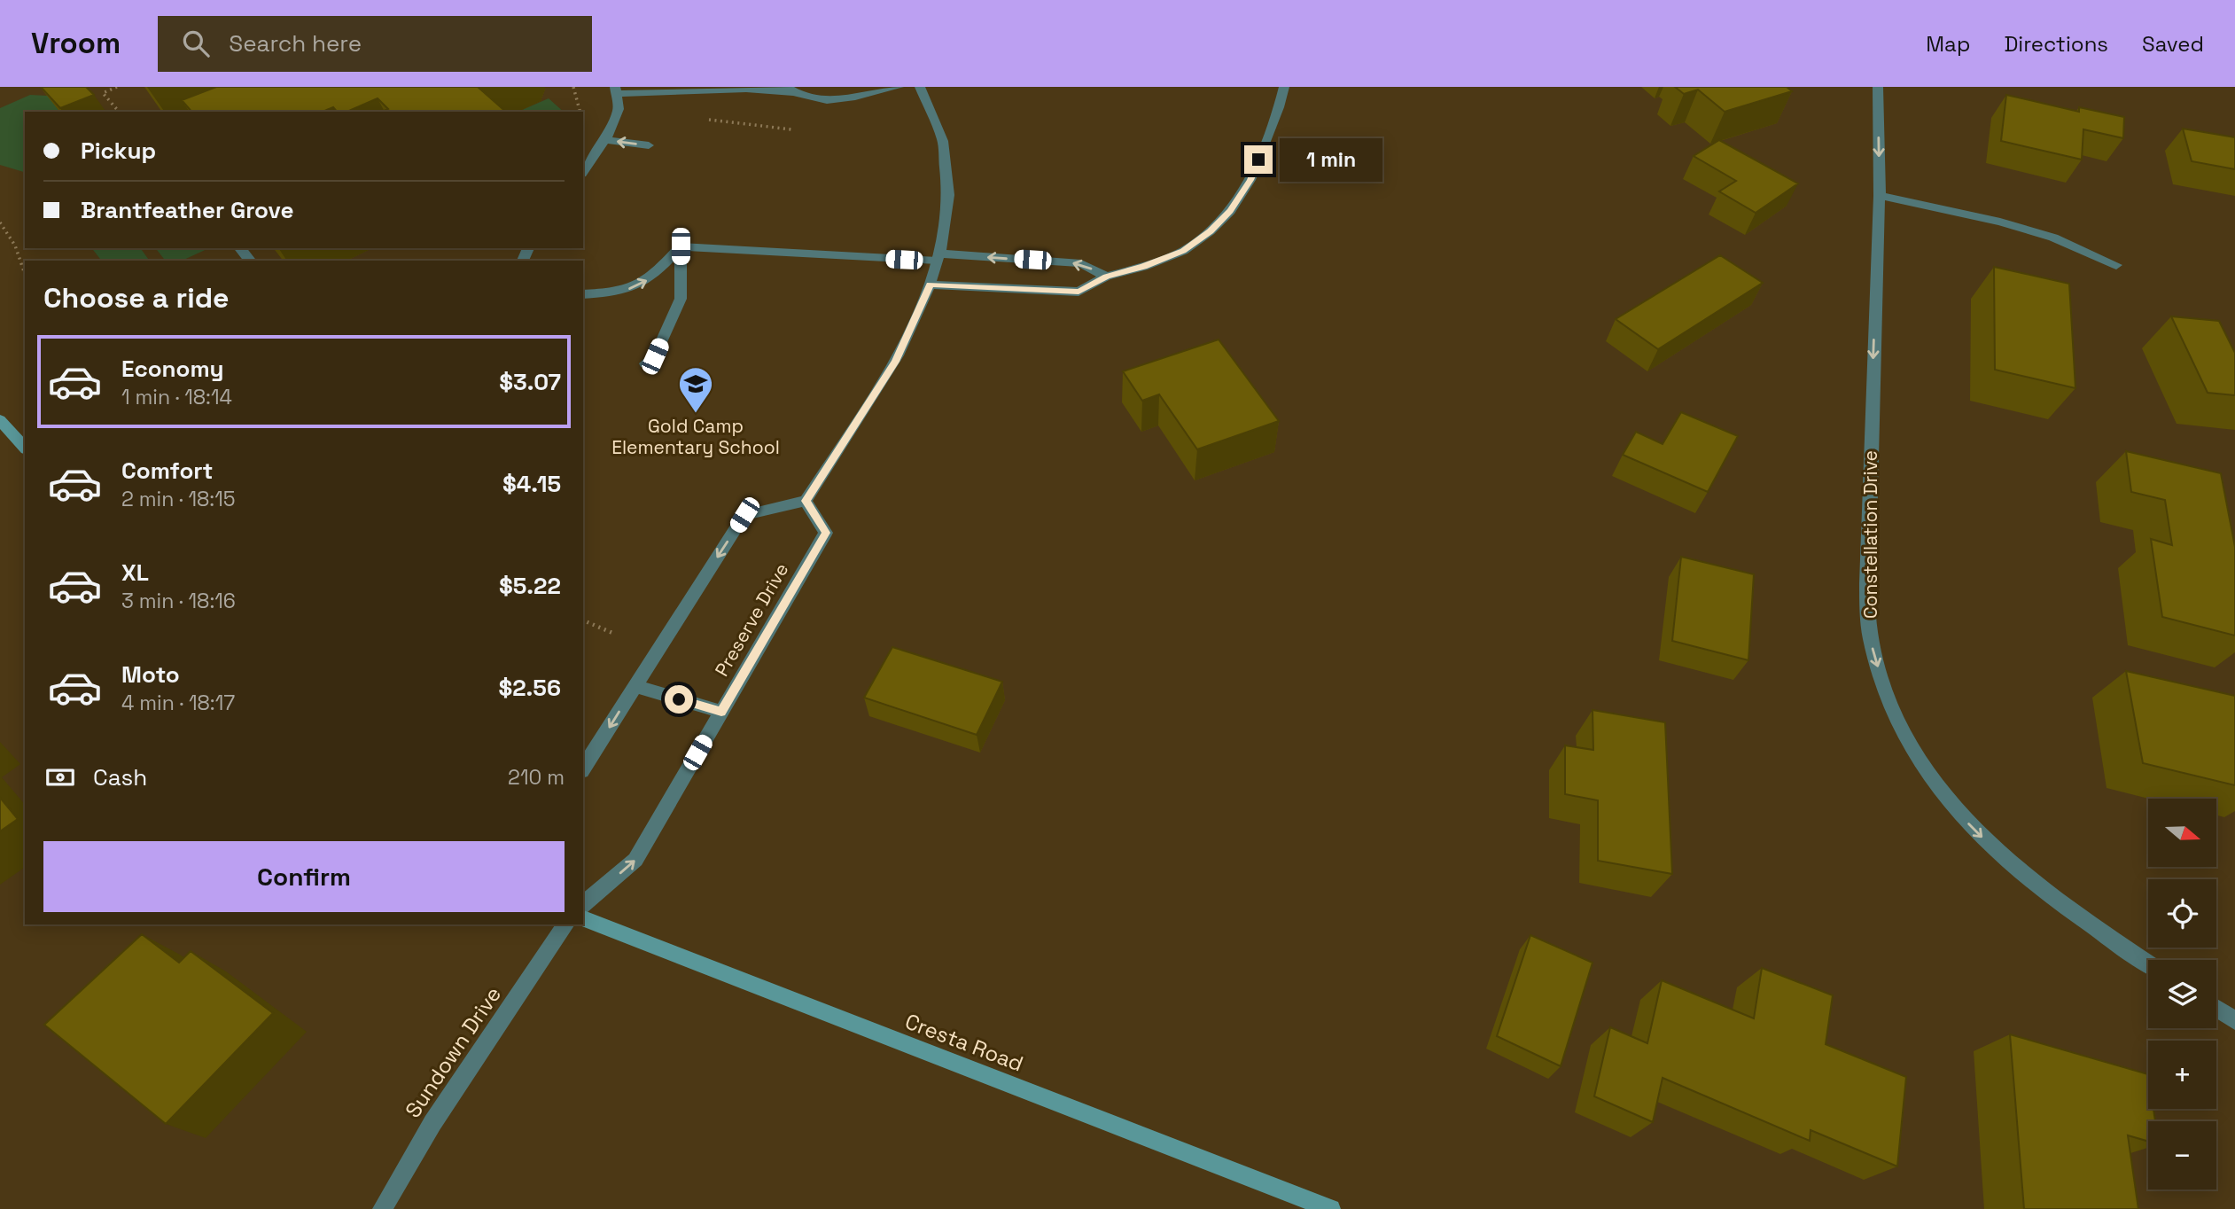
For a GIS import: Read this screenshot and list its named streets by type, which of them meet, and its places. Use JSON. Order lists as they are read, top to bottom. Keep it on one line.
{"streets":{"main road":["Cresta Road"],"street":["Constellation Drive","Preserve Drive","Sundown Drive"]},"one_way":["Constellation Drive"],"places":{"school or university":["Gold Camp Elementary School"]},"north":"right","page":{"header":"Vroom","search":"Search here","nav":["Map","Directions","Saved"],"banner":["Pickup","Brantfeather Grove"],"bubble":"1 min","heading":"Choose a ride","list":[{"name":"Economy","note":"1 min · 18:14","value":"$3.07"},{"name":"Comfort","note":"2 min · 18:15","value":"$4.15"},{"name":"XL","note":"3 min · 18:16","value":"$5.22"},{"name":"Moto","note":"4 min · 18:17","value":"$2.56"}],"pay":["Cash","210 m"],"map_buttons":["+","−"],"buttons":"Confirm"}}
